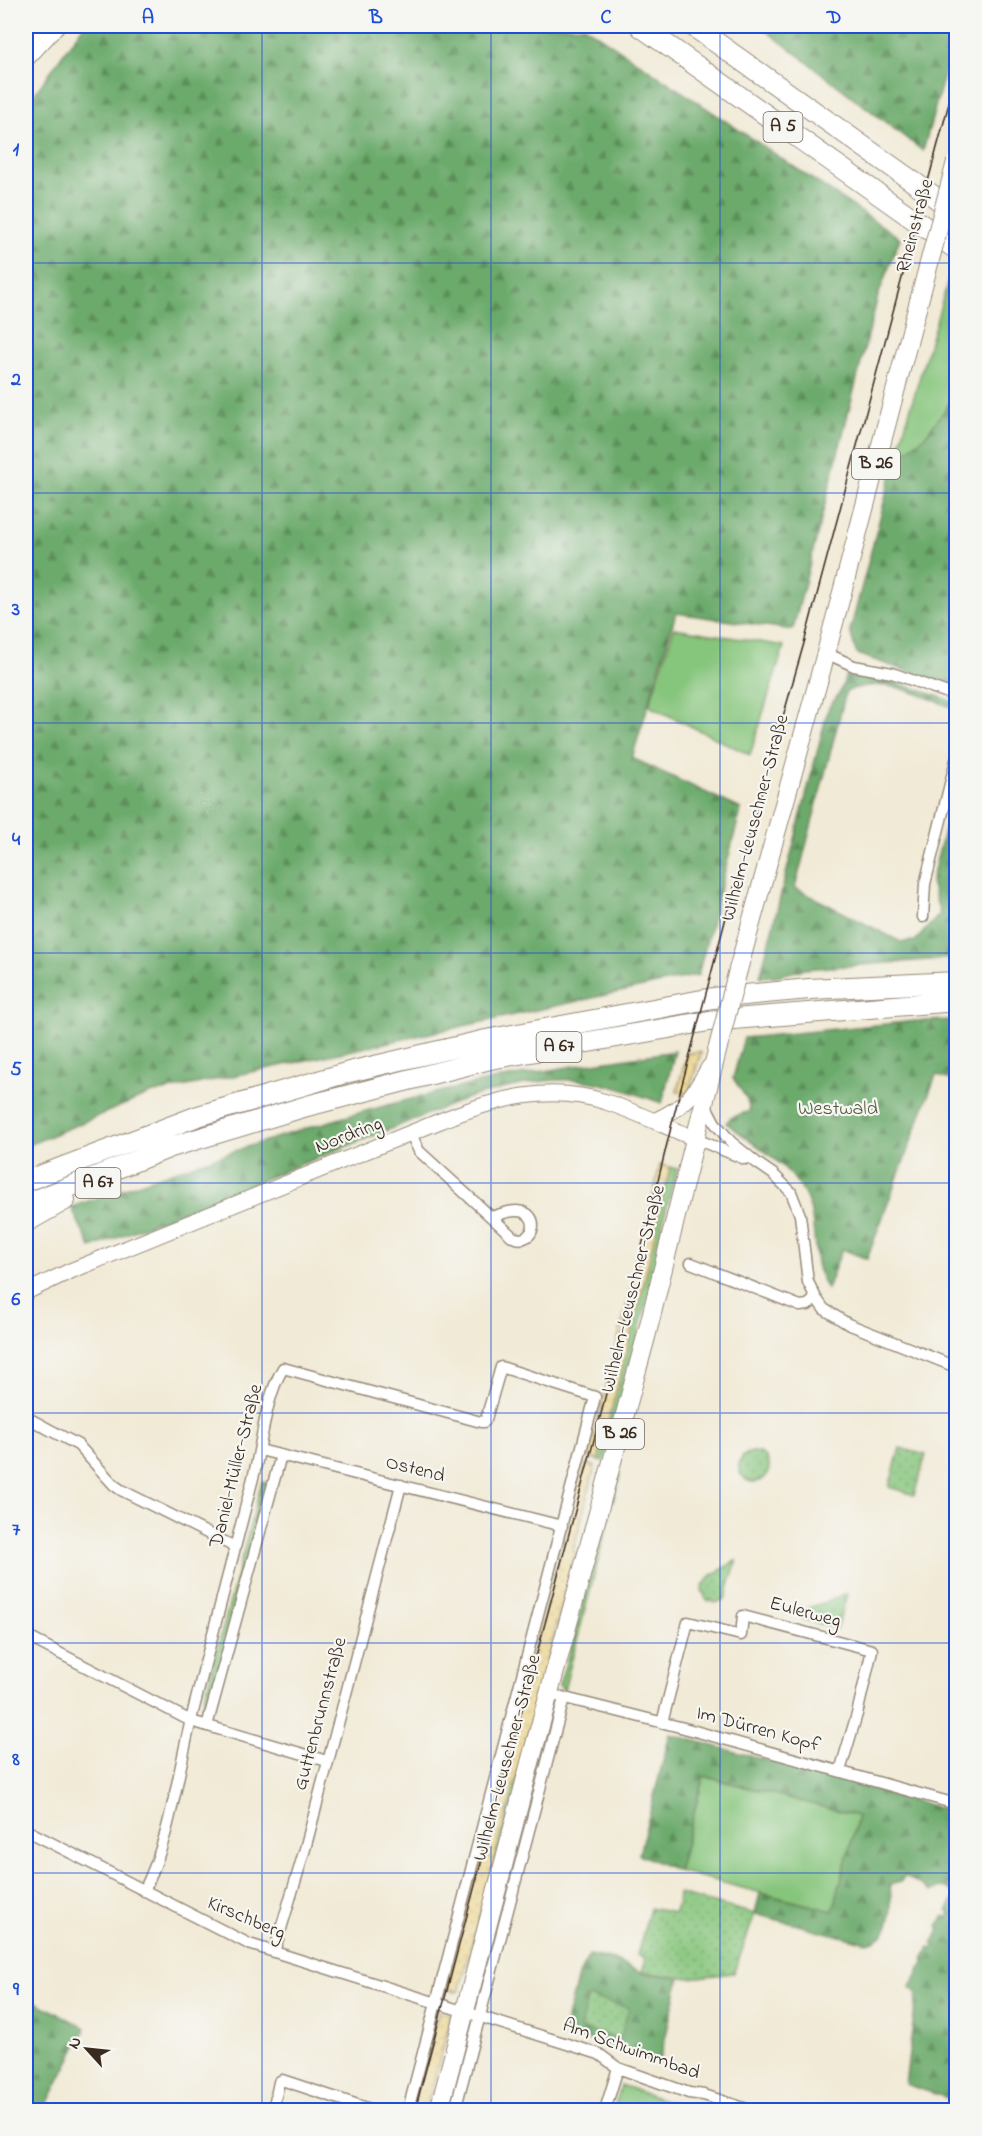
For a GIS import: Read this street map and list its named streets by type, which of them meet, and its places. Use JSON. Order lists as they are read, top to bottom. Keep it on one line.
{"streets":{"highway":["A 5","A 67"],"main road":["Rheinstraße","B 26","Wilhelm-Leuschner-Straße","Nordring"],"street":["Daniel-Müller-Straße","Ostend","Eulerweg","Guttenbrunnstraße","Im Dürren Kopf","Kirschberg","Am Schwimmbad"]},"crossings":[["Rheinstraße","Wilhelm-Leuschner-Straße"],["Wilhelm-Leuschner-Straße","Nordring"],["Wilhelm-Leuschner-Straße","Daniel-Müller-Straße"],["Wilhelm-Leuschner-Straße","Ostend"],["Wilhelm-Leuschner-Straße","Im Dürren Kopf"],["Wilhelm-Leuschner-Straße","Kirschberg"],["Wilhelm-Leuschner-Straße","Am Schwimmbad"],["Daniel-Müller-Straße","Ostend"],["Daniel-Müller-Straße","Kirschberg"],["Ostend","Guttenbrunnstraße"],["Eulerweg","Im Dürren Kopf"],["Guttenbrunnstraße","Kirschberg"],["Kirschberg","Am Schwimmbad"]],"parks":["Westwald"],"north":"top left","grid":{"columns":["A","B","C","D"],"rows":["1","2","3","4","5","6","7","8","9"]}}
